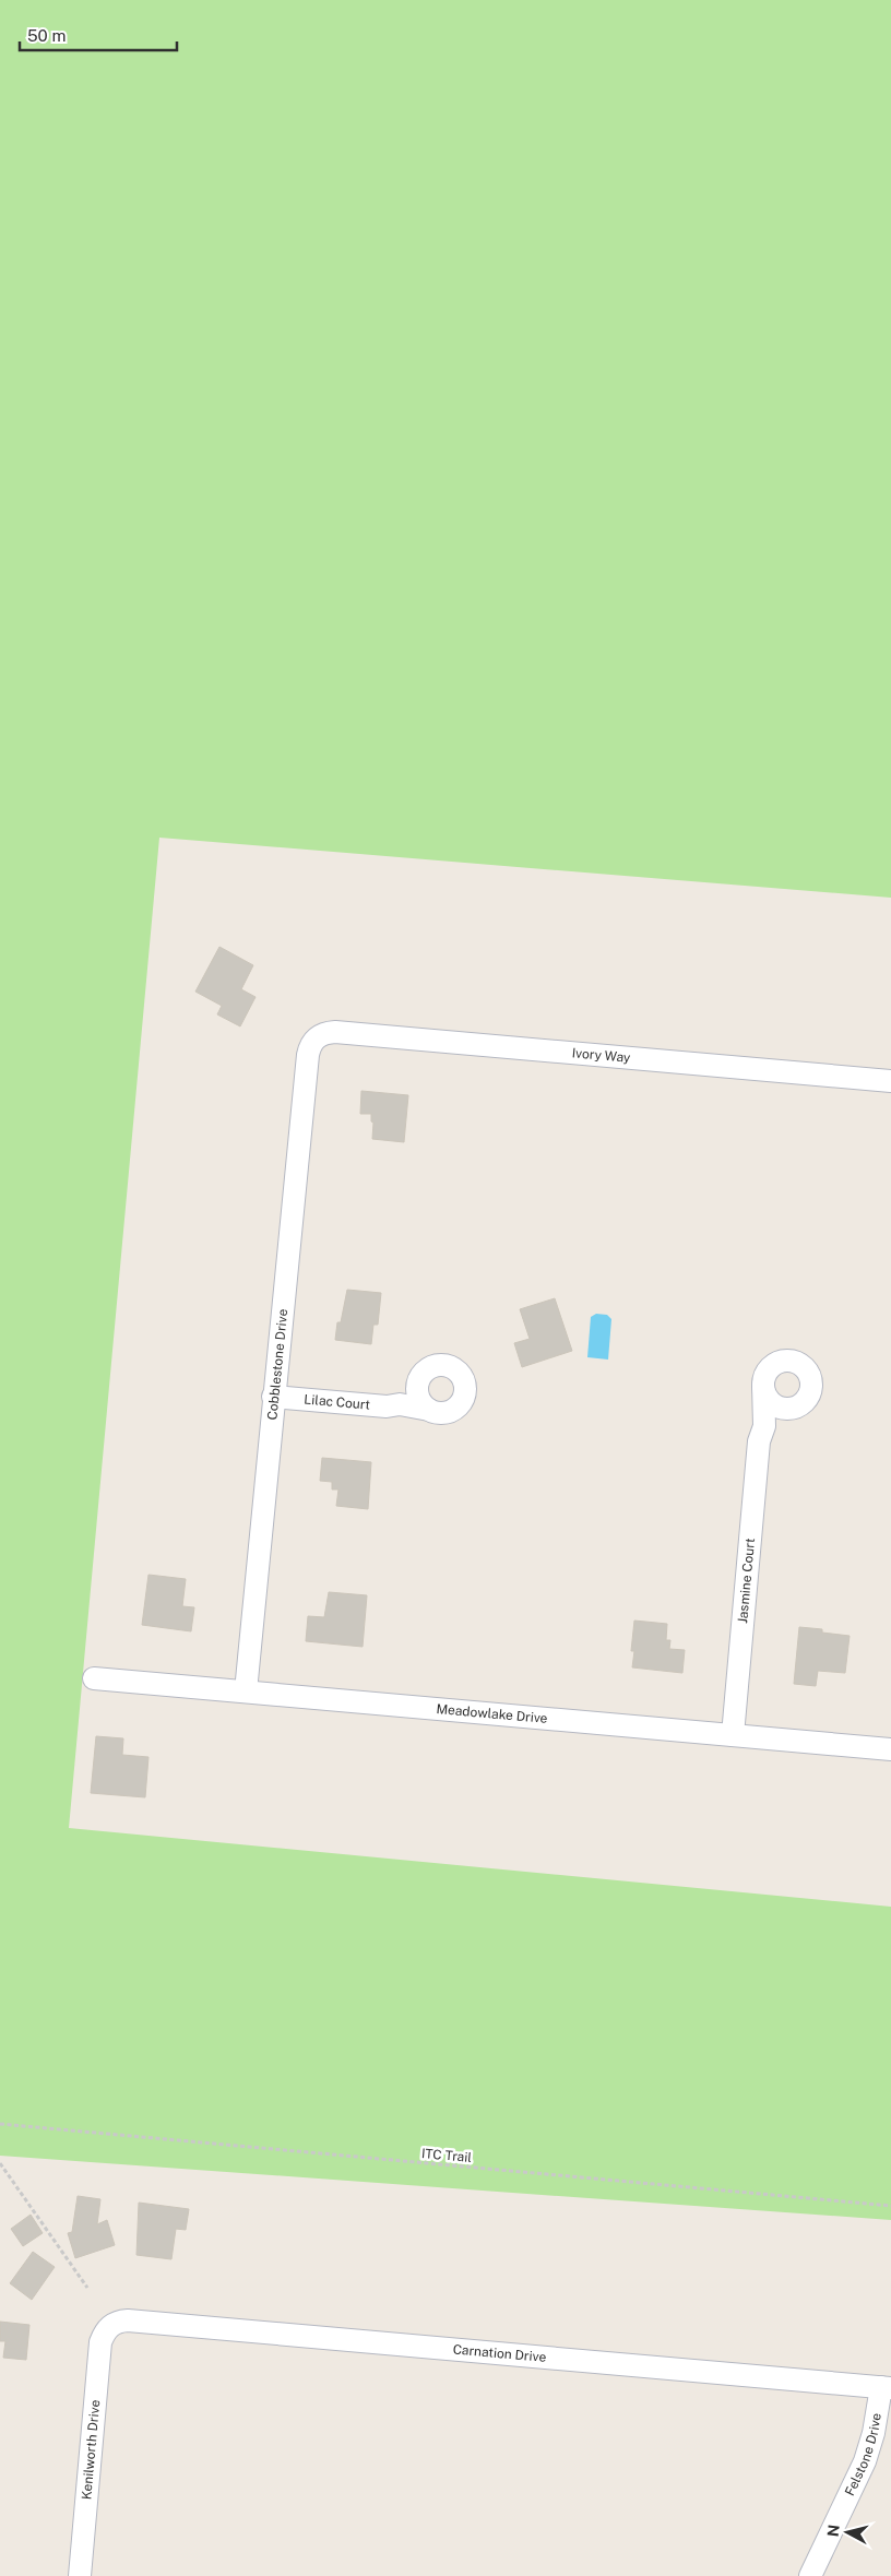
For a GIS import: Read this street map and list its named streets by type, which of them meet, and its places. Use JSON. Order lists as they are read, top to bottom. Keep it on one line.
{"streets":{"street":["Ivory Way","Cobblestone Drive","Lilac Court","Jasmine Court","Meadowlake Drive","Carnation Drive","Kenilworth Drive","Felstone Drive"],"path":["ITC Trail"]},"crossings":[["Ivory Way","Cobblestone Drive"],["Cobblestone Drive","Lilac Court"],["Cobblestone Drive","Meadowlake Drive"],["Jasmine Court","Meadowlake Drive"],["Carnation Drive","Kenilworth Drive"],["Carnation Drive","Felstone Drive"]],"scale_bar":"50 m","north":"left"}
